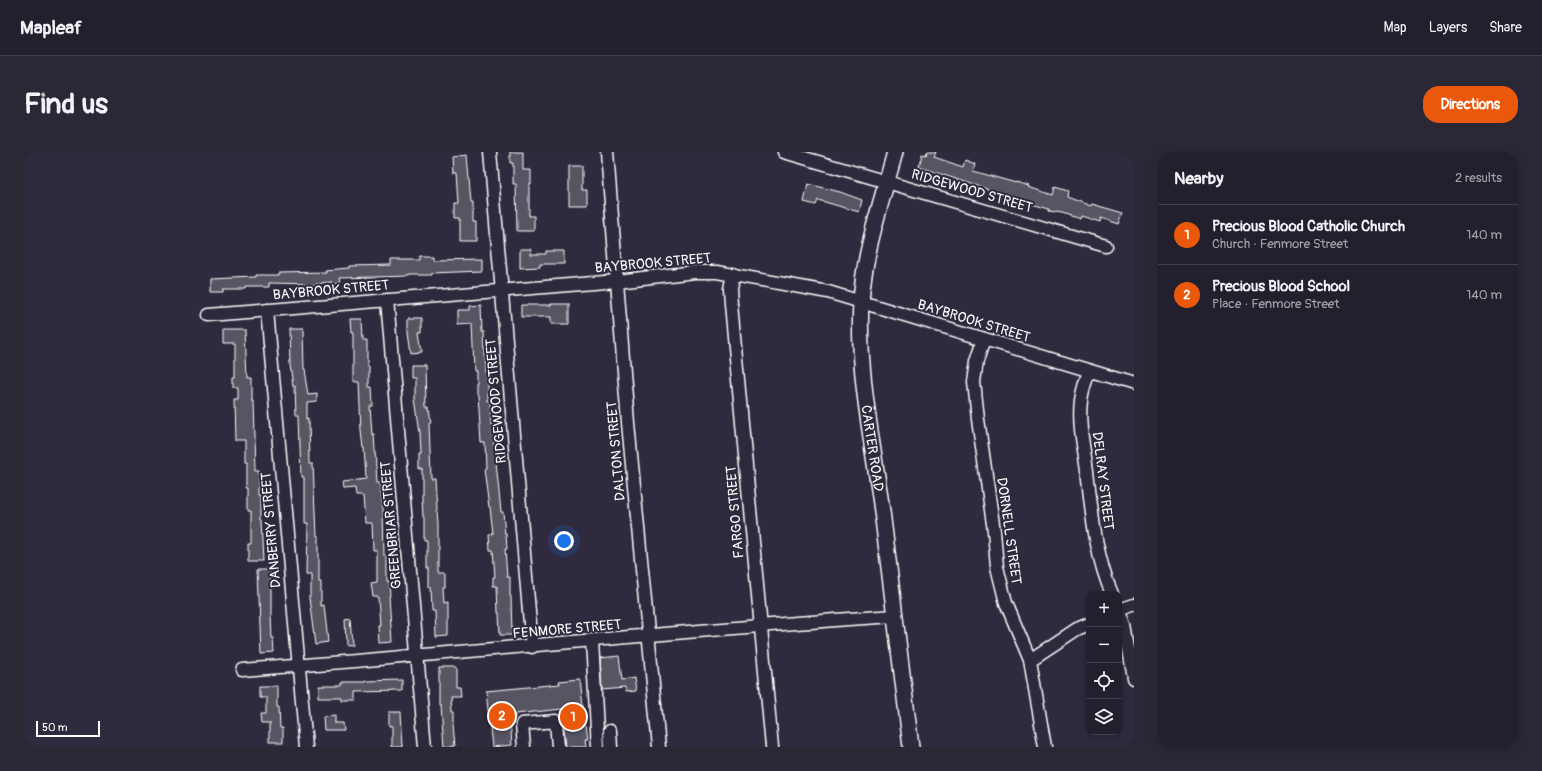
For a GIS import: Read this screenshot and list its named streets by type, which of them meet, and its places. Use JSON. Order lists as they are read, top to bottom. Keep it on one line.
{"streets":{"main road":["CARTER ROAD"],"street":["RIDGEWOOD STREET","BAYBROOK STREET","DALTON STREET","DELRAY STREET","FARGO STREET","GREENBRIAR STREET","DANBERRY STREET","DORNELL STREET","FENMORE STREET"]},"crossings":[["RIDGEWOOD STREET","BAYBROOK STREET"],["RIDGEWOOD STREET","CARTER ROAD"],["RIDGEWOOD STREET","FENMORE STREET"],["BAYBROOK STREET","CARTER ROAD"],["BAYBROOK STREET","DALTON STREET"],["BAYBROOK STREET","DELRAY STREET"],["BAYBROOK STREET","FARGO STREET"],["BAYBROOK STREET","GREENBRIAR STREET"],["BAYBROOK STREET","DANBERRY STREET"],["BAYBROOK STREET","DORNELL STREET"],["CARTER ROAD","FENMORE STREET"],["DALTON STREET","FENMORE STREET"],["FARGO STREET","FENMORE STREET"],["GREENBRIAR STREET","FENMORE STREET"],["DANBERRY STREET","FENMORE STREET"]],"scale_bar":"50 m","page":{"header":"Mapleaf","nav":["Map","Layers","Share"],"buttons":"Directions","title":"Find us","heading":["Nearby","2 results"],"list":[{"mark":"1","name":"Precious Blood Catholic Church","note":"Church · Fenmore Street","value":"140 m"},{"mark":"2","name":"Precious Blood School","note":"Place · Fenmore Street","value":"140 m"}],"map_buttons":["+","−"],"pins":["2","1"],"scale":"50 m"}}
